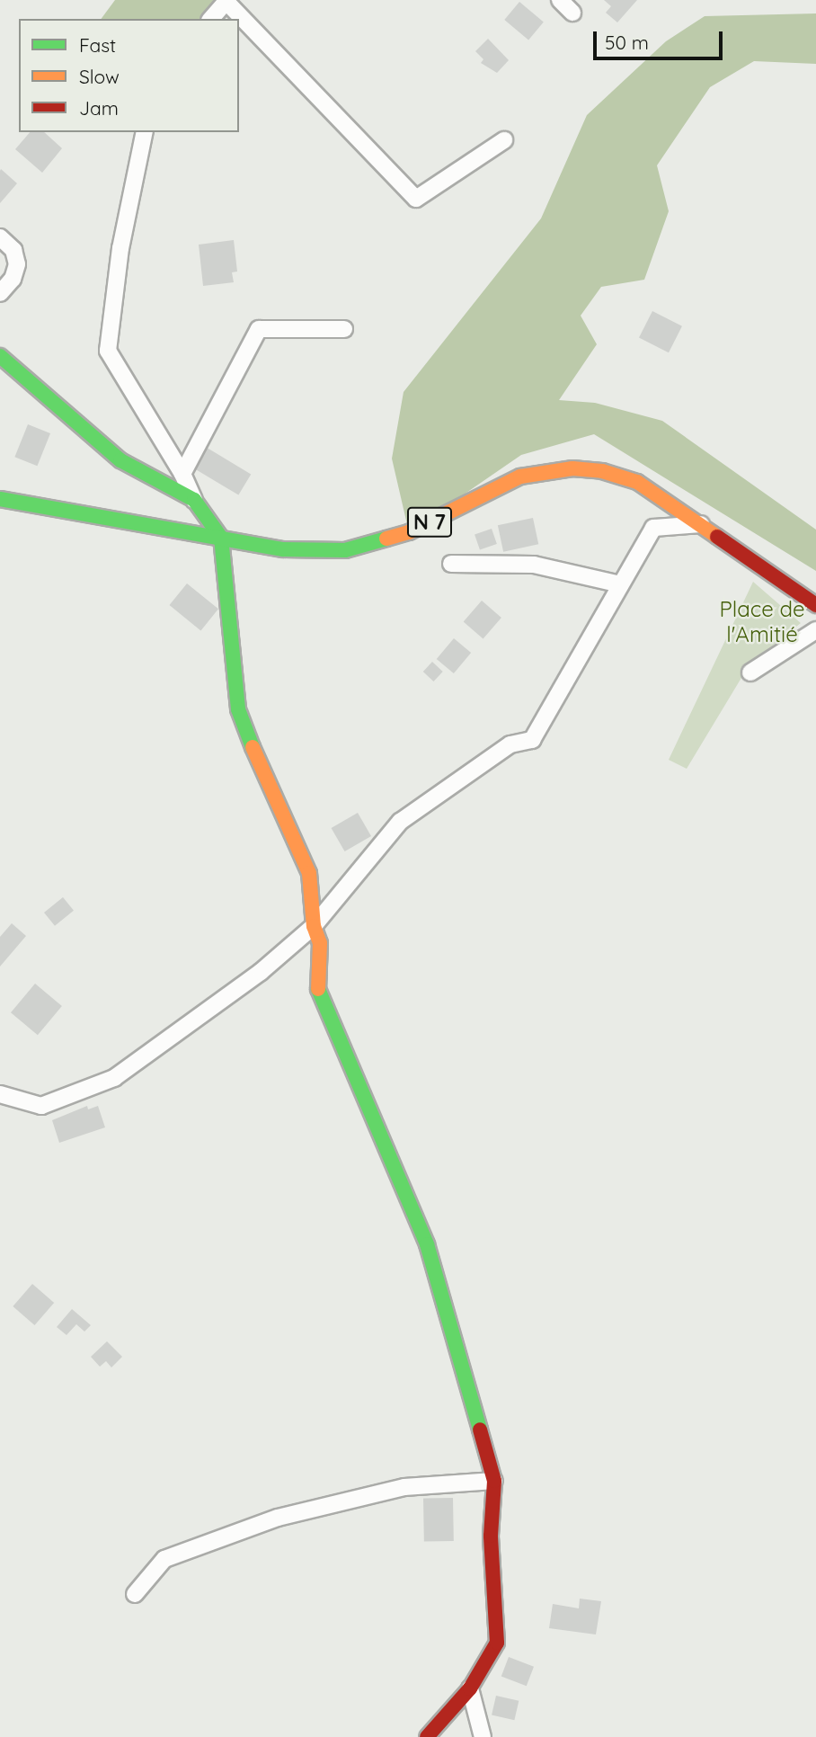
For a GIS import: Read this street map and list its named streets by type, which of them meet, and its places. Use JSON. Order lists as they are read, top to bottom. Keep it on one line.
{"streets":{"street":["N 7"]},"parks":["Place de l'Amitié"],"legend":["Fast","Slow","Jam"],"scale_bar":"50 m"}
